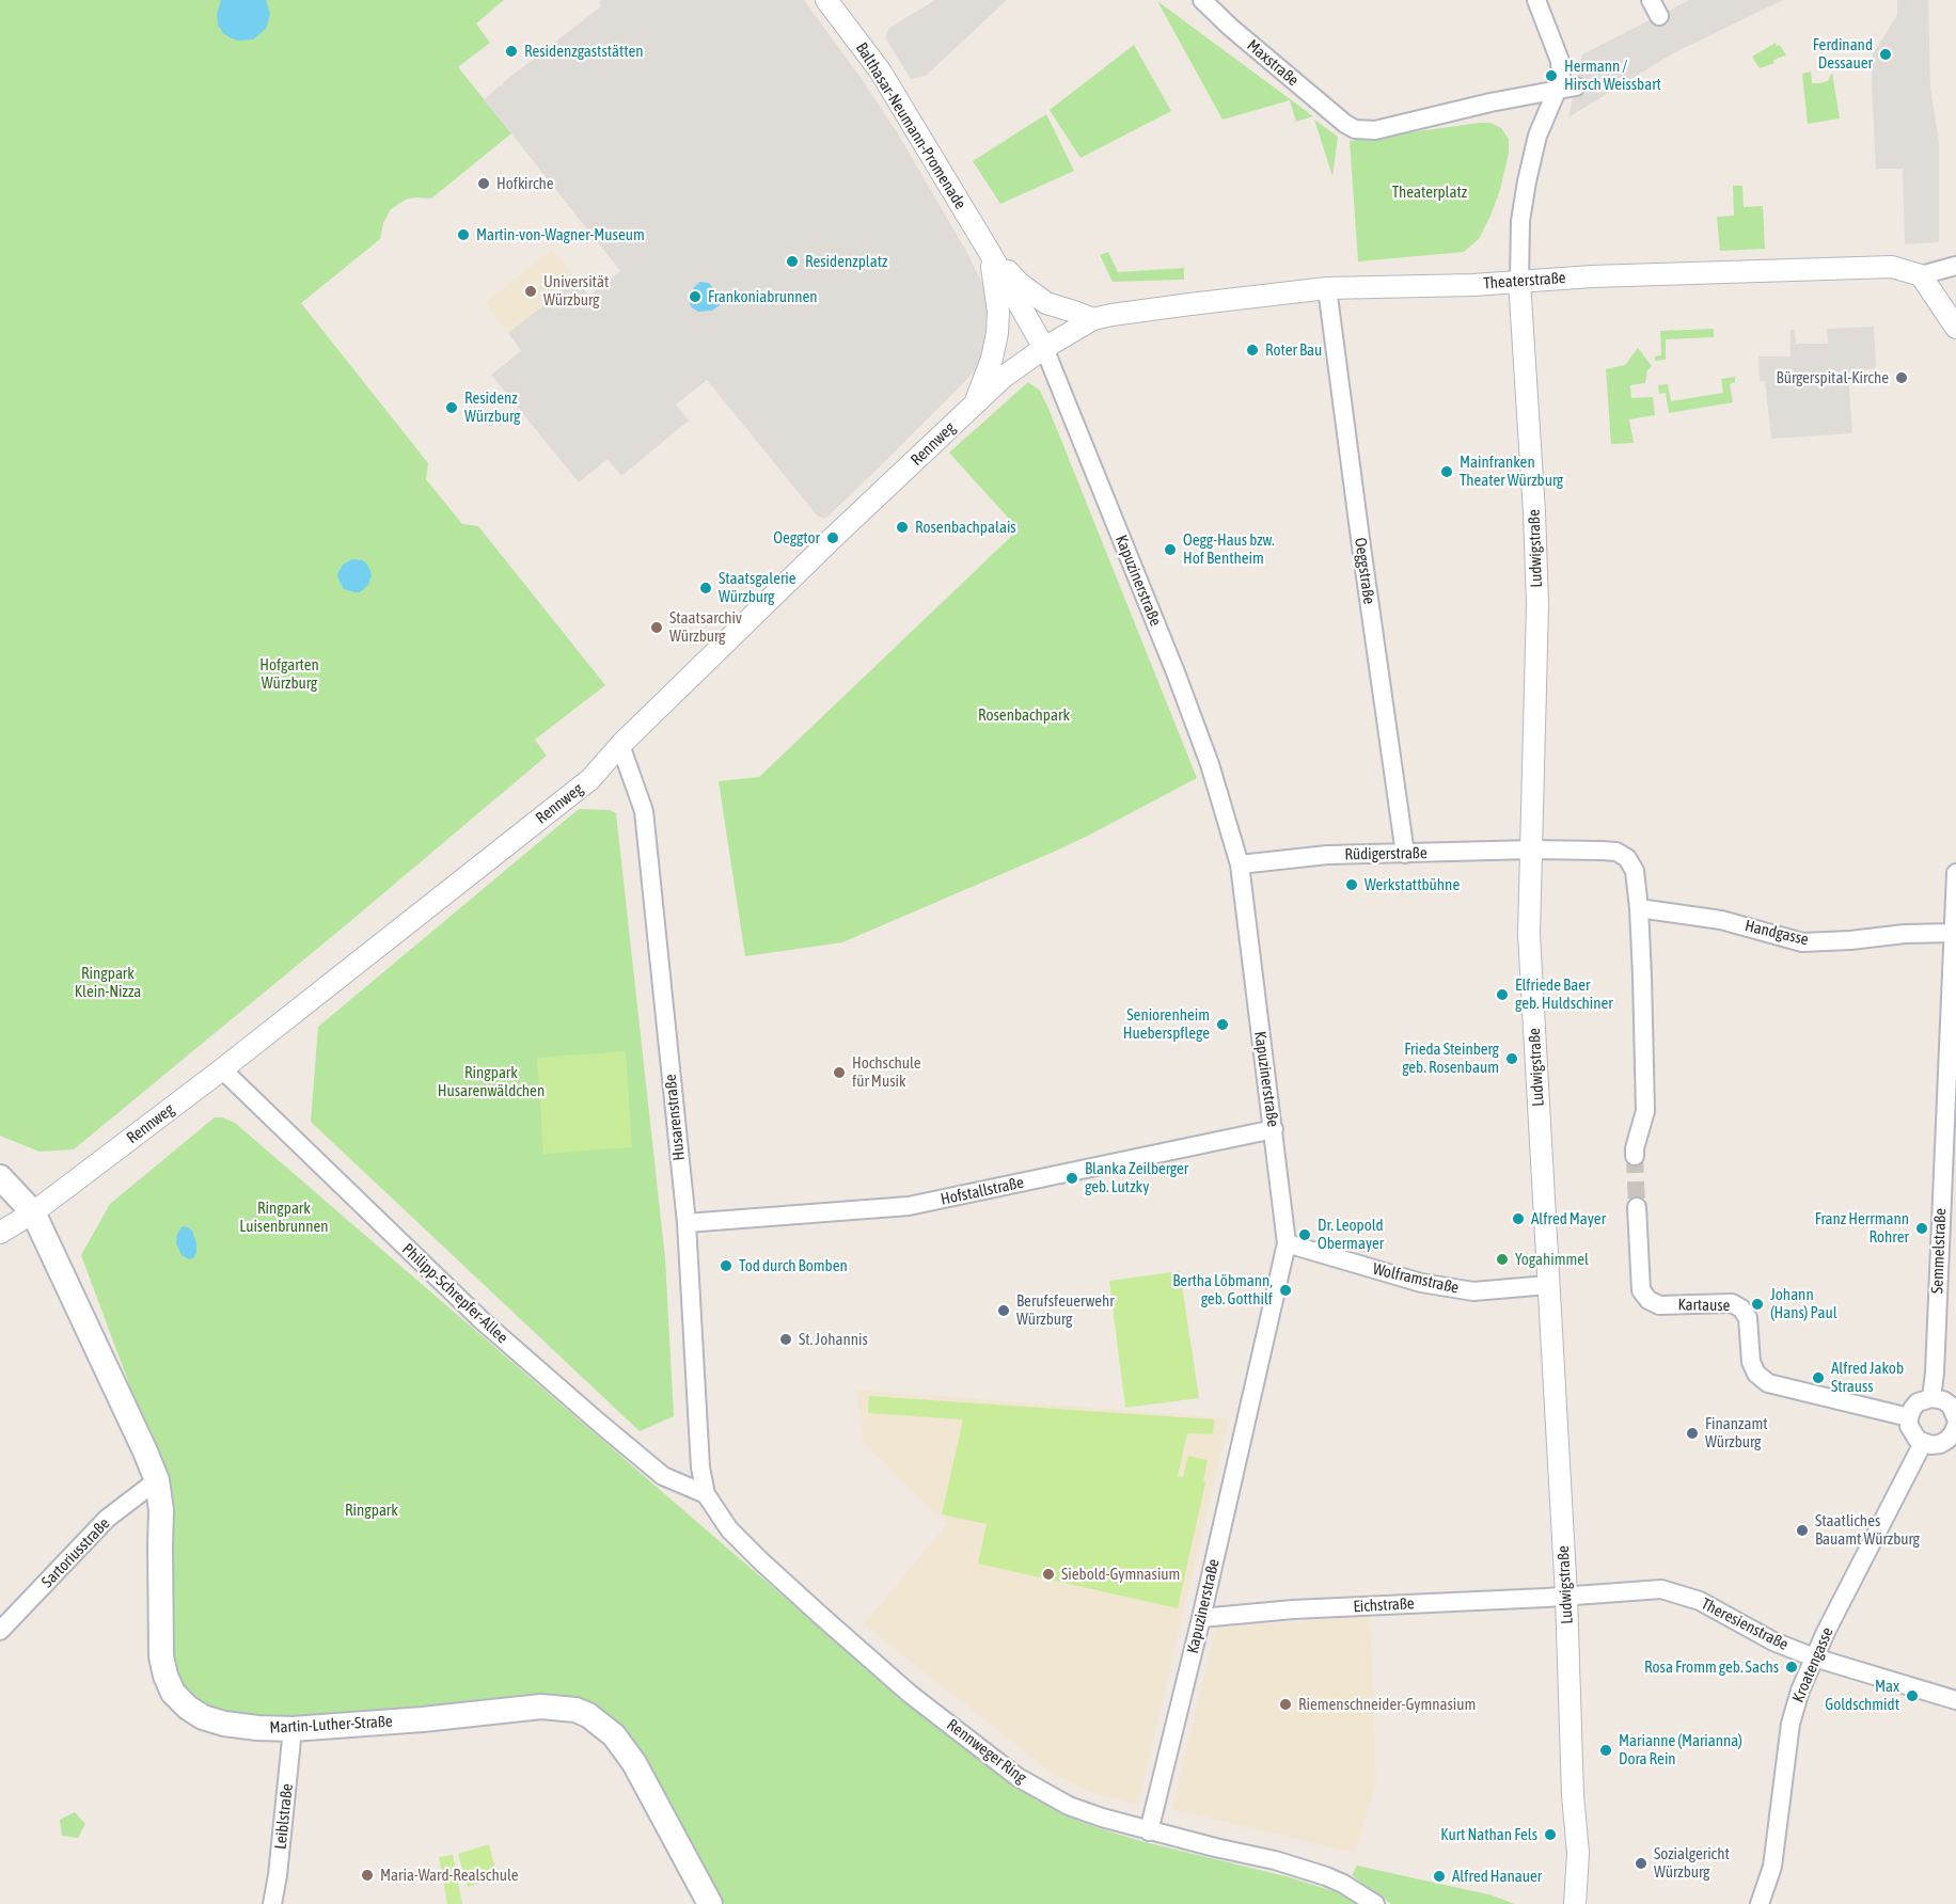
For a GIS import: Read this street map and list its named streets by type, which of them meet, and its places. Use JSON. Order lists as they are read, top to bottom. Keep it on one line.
{"streets":{"main road":["Martin-Luther-Straße"],"street":["Maxstraße","Balthasar-Neumann-Promenade","Theaterstraße","Rennweg","Ludwigstraße","Oeggstraße","Kapuzinerstraße","Rüdigerstraße","Handgasse","Husarenstraße","Hofstallstraße","Semmelstraße","Wolframstraße","Philipp-Schrepfer-Allee","Kartause","Sartoriusstraße","Eichstraße","Theresienstraße","Kroatengasse","Rennweger Ring","Leiblstraße"]},"crossings":[["Balthasar-Neumann-Promenade","Theaterstraße"],["Balthasar-Neumann-Promenade","Rennweg"],["Balthasar-Neumann-Promenade","Kapuzinerstraße"],["Theaterstraße","Rennweg"],["Theaterstraße","Ludwigstraße"],["Theaterstraße","Oeggstraße"],["Theaterstraße","Kapuzinerstraße"],["Rennweg","Kapuzinerstraße"],["Rennweg","Husarenstraße"],["Rennweg","Philipp-Schrepfer-Allee"],["Rennweg","Martin-Luther-Straße"],["Ludwigstraße","Rüdigerstraße"],["Ludwigstraße","Wolframstraße"],["Ludwigstraße","Eichstraße"],["Ludwigstraße","Theresienstraße"],["Oeggstraße","Rüdigerstraße"],["Kapuzinerstraße","Rüdigerstraße"],["Kapuzinerstraße","Hofstallstraße"],["Kapuzinerstraße","Wolframstraße"],["Kapuzinerstraße","Eichstraße"],["Kapuzinerstraße","Rennweger Ring"],["Handgasse","Semmelstraße"],["Husarenstraße","Hofstallstraße"],["Husarenstraße","Philipp-Schrepfer-Allee"],["Husarenstraße","Rennweger Ring"],["Semmelstraße","Kartause"],["Semmelstraße","Kroatengasse"],["Philipp-Schrepfer-Allee","Rennweger Ring"],["Kartause","Kroatengasse"],["Sartoriusstraße","Martin-Luther-Straße"],["Eichstraße","Theresienstraße"],["Theresienstraße","Kroatengasse"],["Martin-Luther-Straße","Leiblstraße"]],"parks":["Theaterplatz","Hofgarten Würzburg","Rosenbachpark","Ringpark Klein-Nizza","Ringpark Husarenwäldchen","Ringpark Luisenbrunnen","Ringpark"],"places":["Residenzgaststätten","Ferdinand Dessauer","Hermann / Hirsch Weissbart","Hofkirche","Martin-von-Wagner-Museum","Residenzplatz","Universität Würzburg","Frankoniabrunnen","Roter Bau","Bürgerspital-Kirche","Residenz Würzburg","Mainfranken Theater Würzburg","Rosenbachpalais","Oeggtor","Oegg-Haus bzw. Hof Bentheim","Staatsgalerie Würzburg","Staatsarchiv Würzburg","Werkstattbühne","Elfriede Baer geb. Huldschiner","Seniorenheim Hueberspflege","Frieda Steinberg geb. Rosenbaum","Hochschule für Musik","Blanka Zeilberger geb. Lutzky","Alfred Mayer","Franz Herrmann Rohrer","Dr. Leopold Obermayer","Yogahimmel","Tod durch Bomben","Bertha Löbmann, geb. Gotthilf","Johann (Hans) Paul","Berufsfeuerwehr Würzburg","St. Johannis","Alfred Jakob Strauss","Finanzamt Würzburg","Staatliches Bauamt Würzburg","Siebold-Gymnasium","Rosa Fromm geb. Sachs","Max Goldschmidt","Riemenschneider-Gymnasium","Marianne (Marianna) Dora Rein","Kurt Nathan Fels","Sozialgericht Würzburg","Maria-Ward-Realschule","Alfred Hanauer"]}
